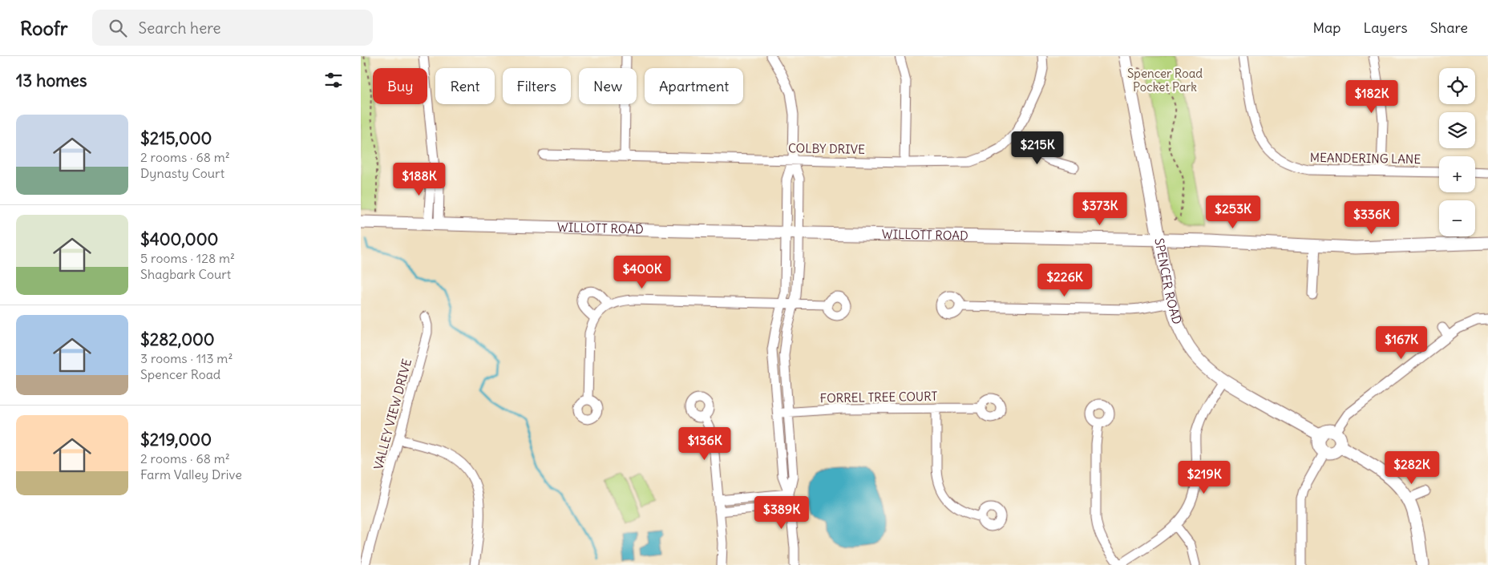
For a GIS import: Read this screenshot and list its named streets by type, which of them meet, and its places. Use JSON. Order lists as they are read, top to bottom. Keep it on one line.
{"streets":{"main road":["WILLOTT ROAD","SPENCER ROAD"],"street":["COLBY DRIVE","MEANDERING LANE","FORREL TREE COURT","VALLEY VIEW DRIVE"]},"crossings":[["WILLOTT ROAD","SPENCER ROAD"]],"parks":["Spencer Road Pocket Park"],"page":{"header":"Roofr","search":"Search here","nav":["Map","Layers","Share"],"heading":"13 homes","map_buttons":["+","−"],"chip":["Buy","Rent","Filters","New","Apartment"],"price":["$182K","$215K","$188K","$373K","$253K","$336K","$400K","$226K","$167K","$136K","$282K","$219K","$389K"],"list":[{"name":"$215,000","note":"2 rooms · 68 m² · Dynasty Court"},{"name":"$400,000","note":"5 rooms · 128 m² · Shagbark Court"},{"name":"$282,000","note":"3 rooms · 113 m² · Spencer Road"},{"name":"$219,000","note":"2 rooms · 68 m² · Farm Valley Drive"}]}}
